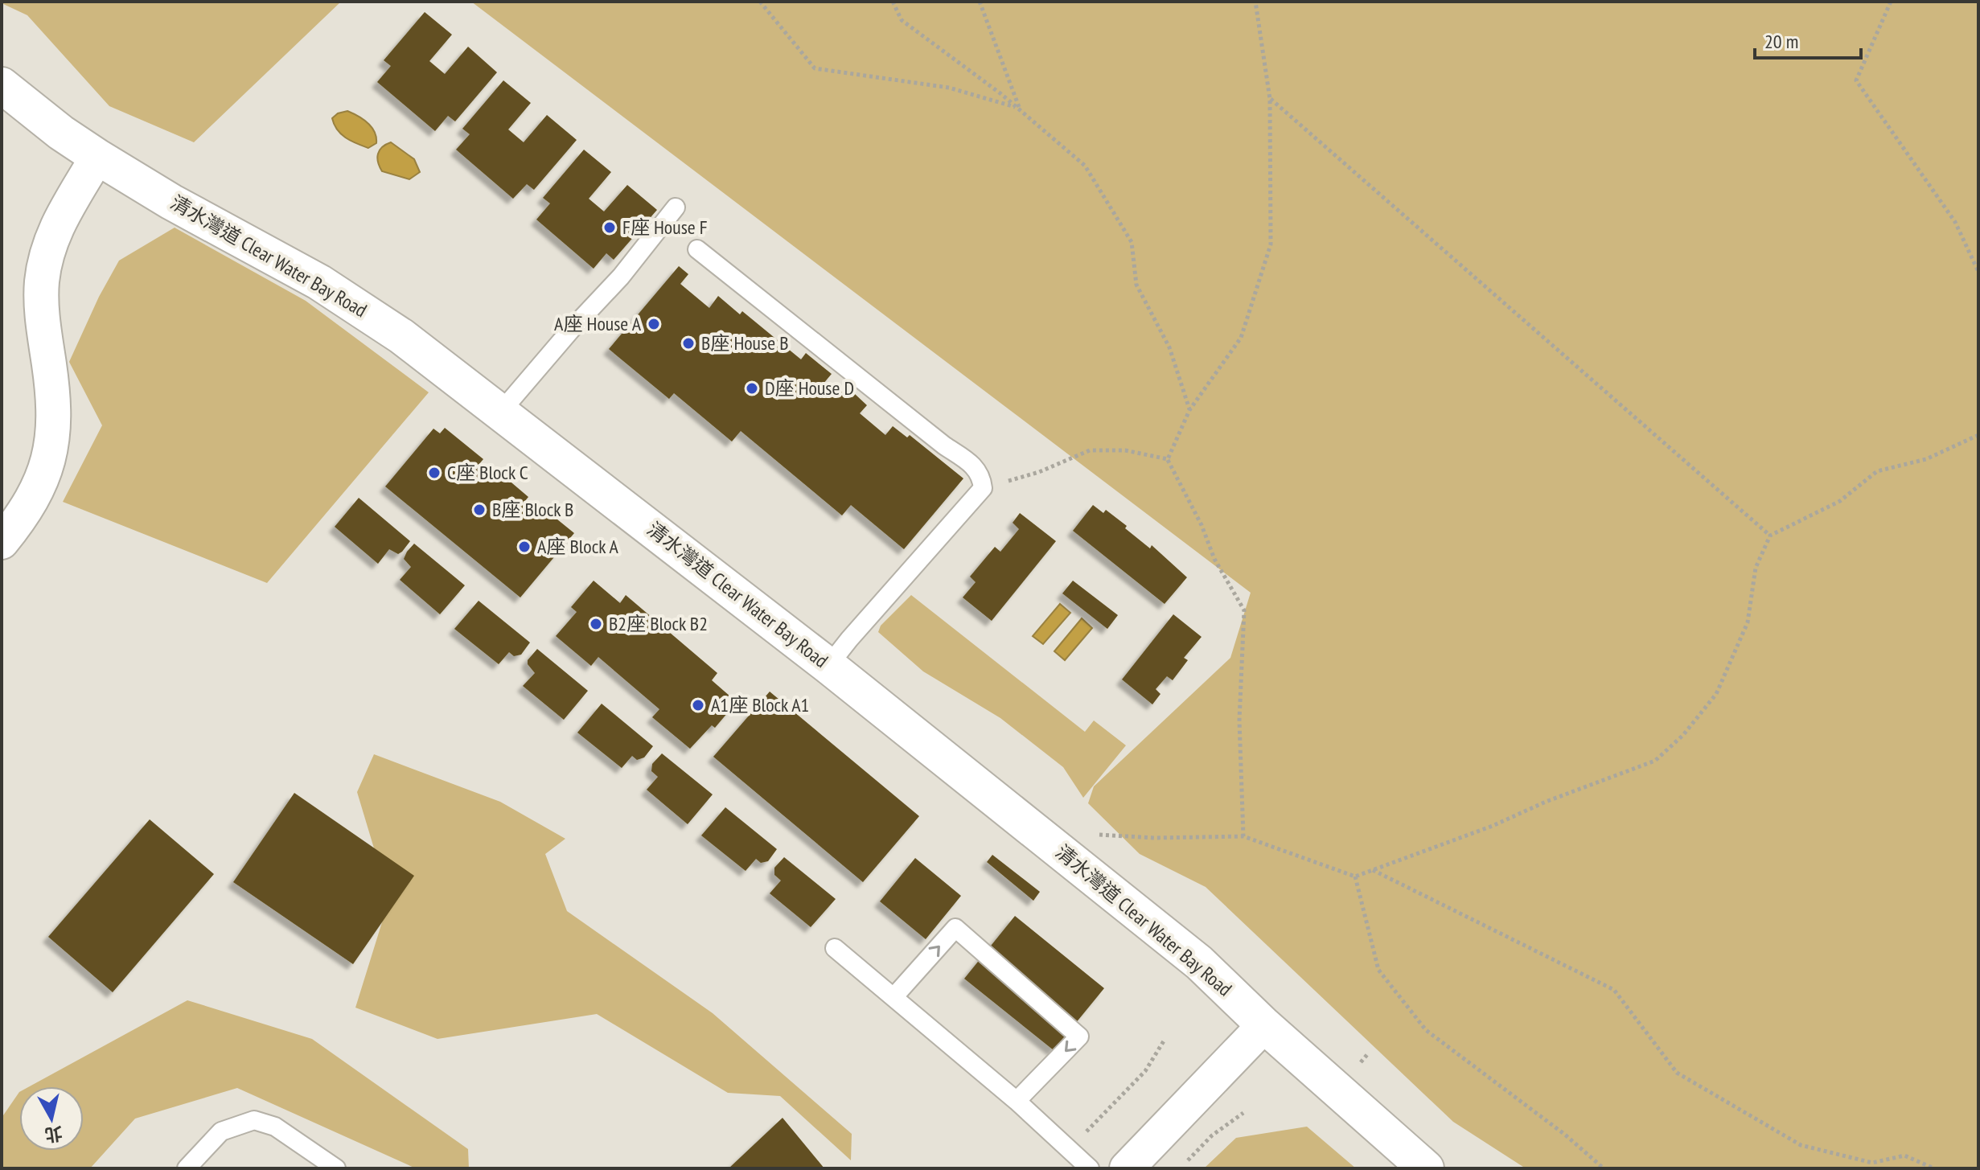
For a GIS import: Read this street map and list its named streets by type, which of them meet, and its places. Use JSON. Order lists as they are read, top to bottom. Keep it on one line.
{"streets":{"main road":["清水灣道 Clear Water Bay Road"]},"places":["F座 House F","A座 House A","B座 House B","D座 House D","C座 Block C","B座 Block B","A座 Block A","B2座 Block B2","A1座 Block A1"],"scale_bar":"20 m","north":"bottom"}
